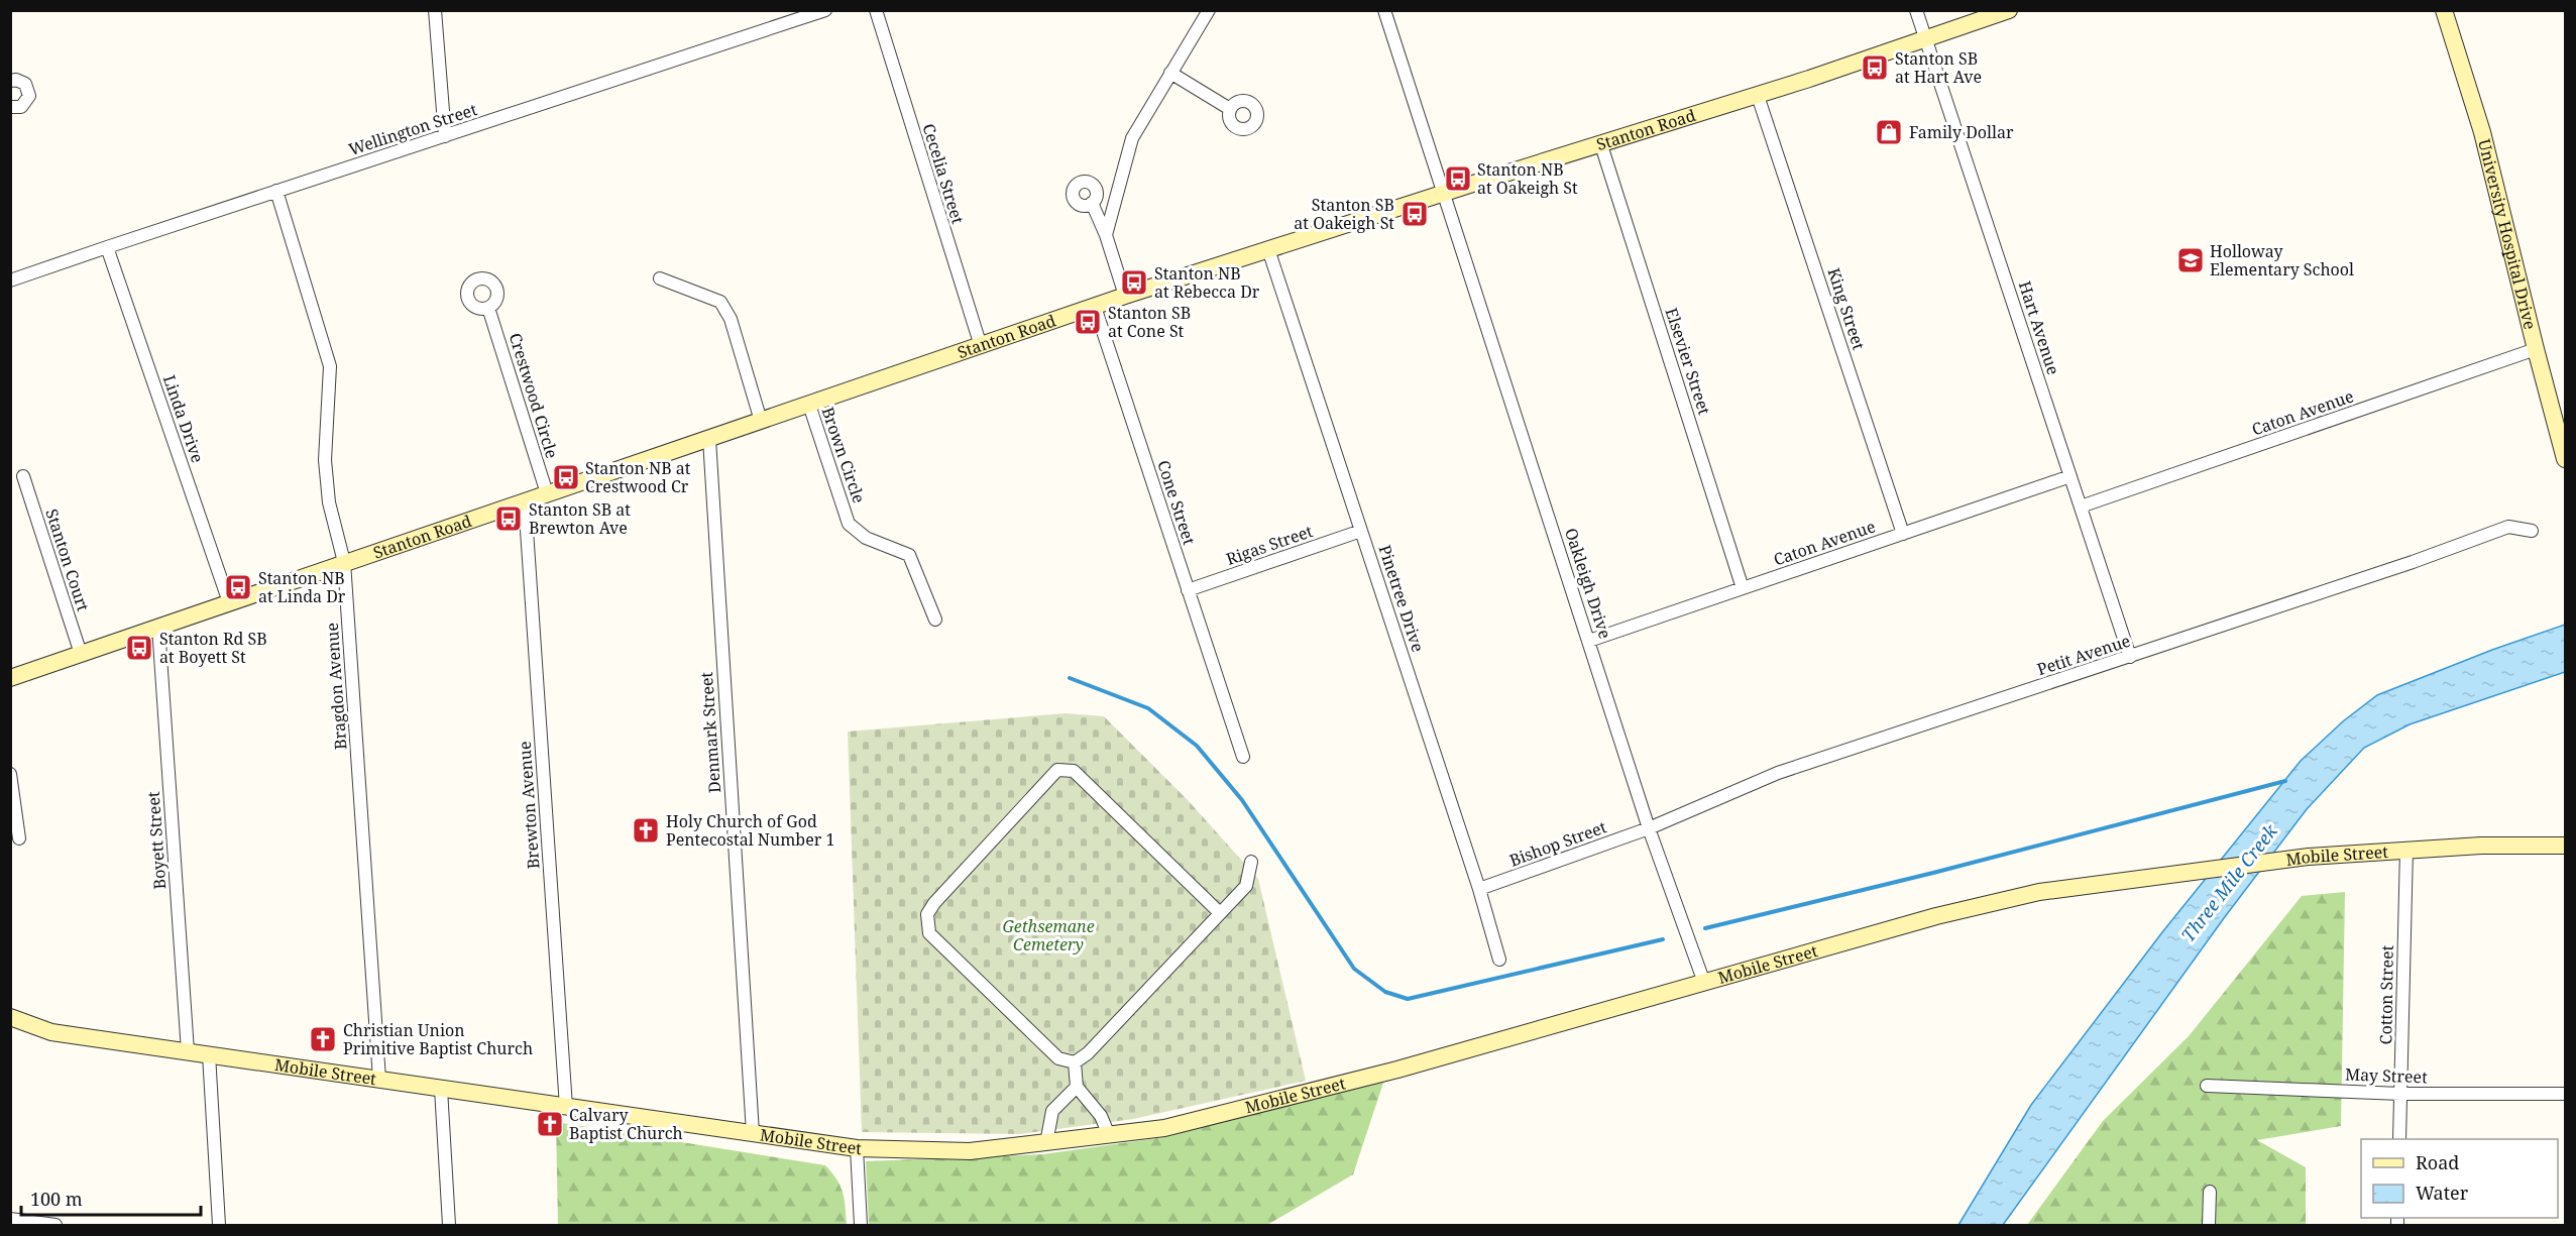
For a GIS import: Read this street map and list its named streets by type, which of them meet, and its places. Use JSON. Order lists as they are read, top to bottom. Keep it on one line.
{"streets":{"street":["Wellington Street","Stanton Road","Cecelia Street","University Hospital Drive","King Street","Hart Avenue","Elsevier Street","Crestwood Circle","Caton Avenue","Linda Drive","Brown Circle","Cone Street","Rigas Street","Stanton Court","Oakleigh Drive","Pinetree Drive","Petit Avenue","Bragdon Avenue","Denmark Street","Brewton Avenue","Boyett Street","Bishop Street","Mobile Street","Cotton Street","May Street"]},"crossings":[["Wellington Street","Linda Drive"],["Wellington Street","Bragdon Avenue"],["Stanton Road","Cecelia Street"],["Stanton Road","King Street"],["Stanton Road","Hart Avenue"],["Stanton Road","Elsevier Street"],["Stanton Road","Crestwood Circle"],["Stanton Road","Linda Drive"],["Stanton Road","Brown Circle"],["Stanton Road","Cone Street"],["Stanton Road","Stanton Court"],["Stanton Road","Oakleigh Drive"],["Stanton Road","Pinetree Drive"],["Stanton Road","Bragdon Avenue"],["Stanton Road","Denmark Street"],["Stanton Road","Brewton Avenue"],["Stanton Road","Boyett Street"],["University Hospital Drive","Caton Avenue"],["King Street","Caton Avenue"],["Hart Avenue","Caton Avenue"],["Hart Avenue","Petit Avenue"],["Elsevier Street","Caton Avenue"],["Caton Avenue","Oakleigh Drive"],["Cone Street","Rigas Street"],["Rigas Street","Pinetree Drive"],["Oakleigh Drive","Petit Avenue"],["Oakleigh Drive","Bishop Street"],["Oakleigh Drive","Mobile Street"],["Pinetree Drive","Bishop Street"],["Petit Avenue","Bishop Street"],["Bragdon Avenue","Mobile Street"],["Denmark Street","Mobile Street"],["Brewton Avenue","Mobile Street"],["Boyett Street","Mobile Street"],["Mobile Street","Cotton Street"],["Cotton Street","May Street"]],"water":["Three Mile Creek"],"parks":["Gethsemane Cemetery"],"places":{"bus stop":["Stanton SB at Hart Ave","Stanton NB at Oakeigh St","Stanton SB at Oakeigh St","Stanton NB at Rebecca Dr","Stanton SB at Cone St","Stanton NB at Crestwood Cr","Stanton SB at Brewton Ave","Stanton NB at Linda Dr","Stanton Rd SB at Boyett St"],"shop":["Family Dollar"],"school or university":["Holloway Elementary School"],"church":["Holy Church of God Pentecostal Number 1","Christian Union Primitive Baptist Church","Calvary Baptist Church"]},"legend":["Road","Water"],"scale_bar":"100 m"}
